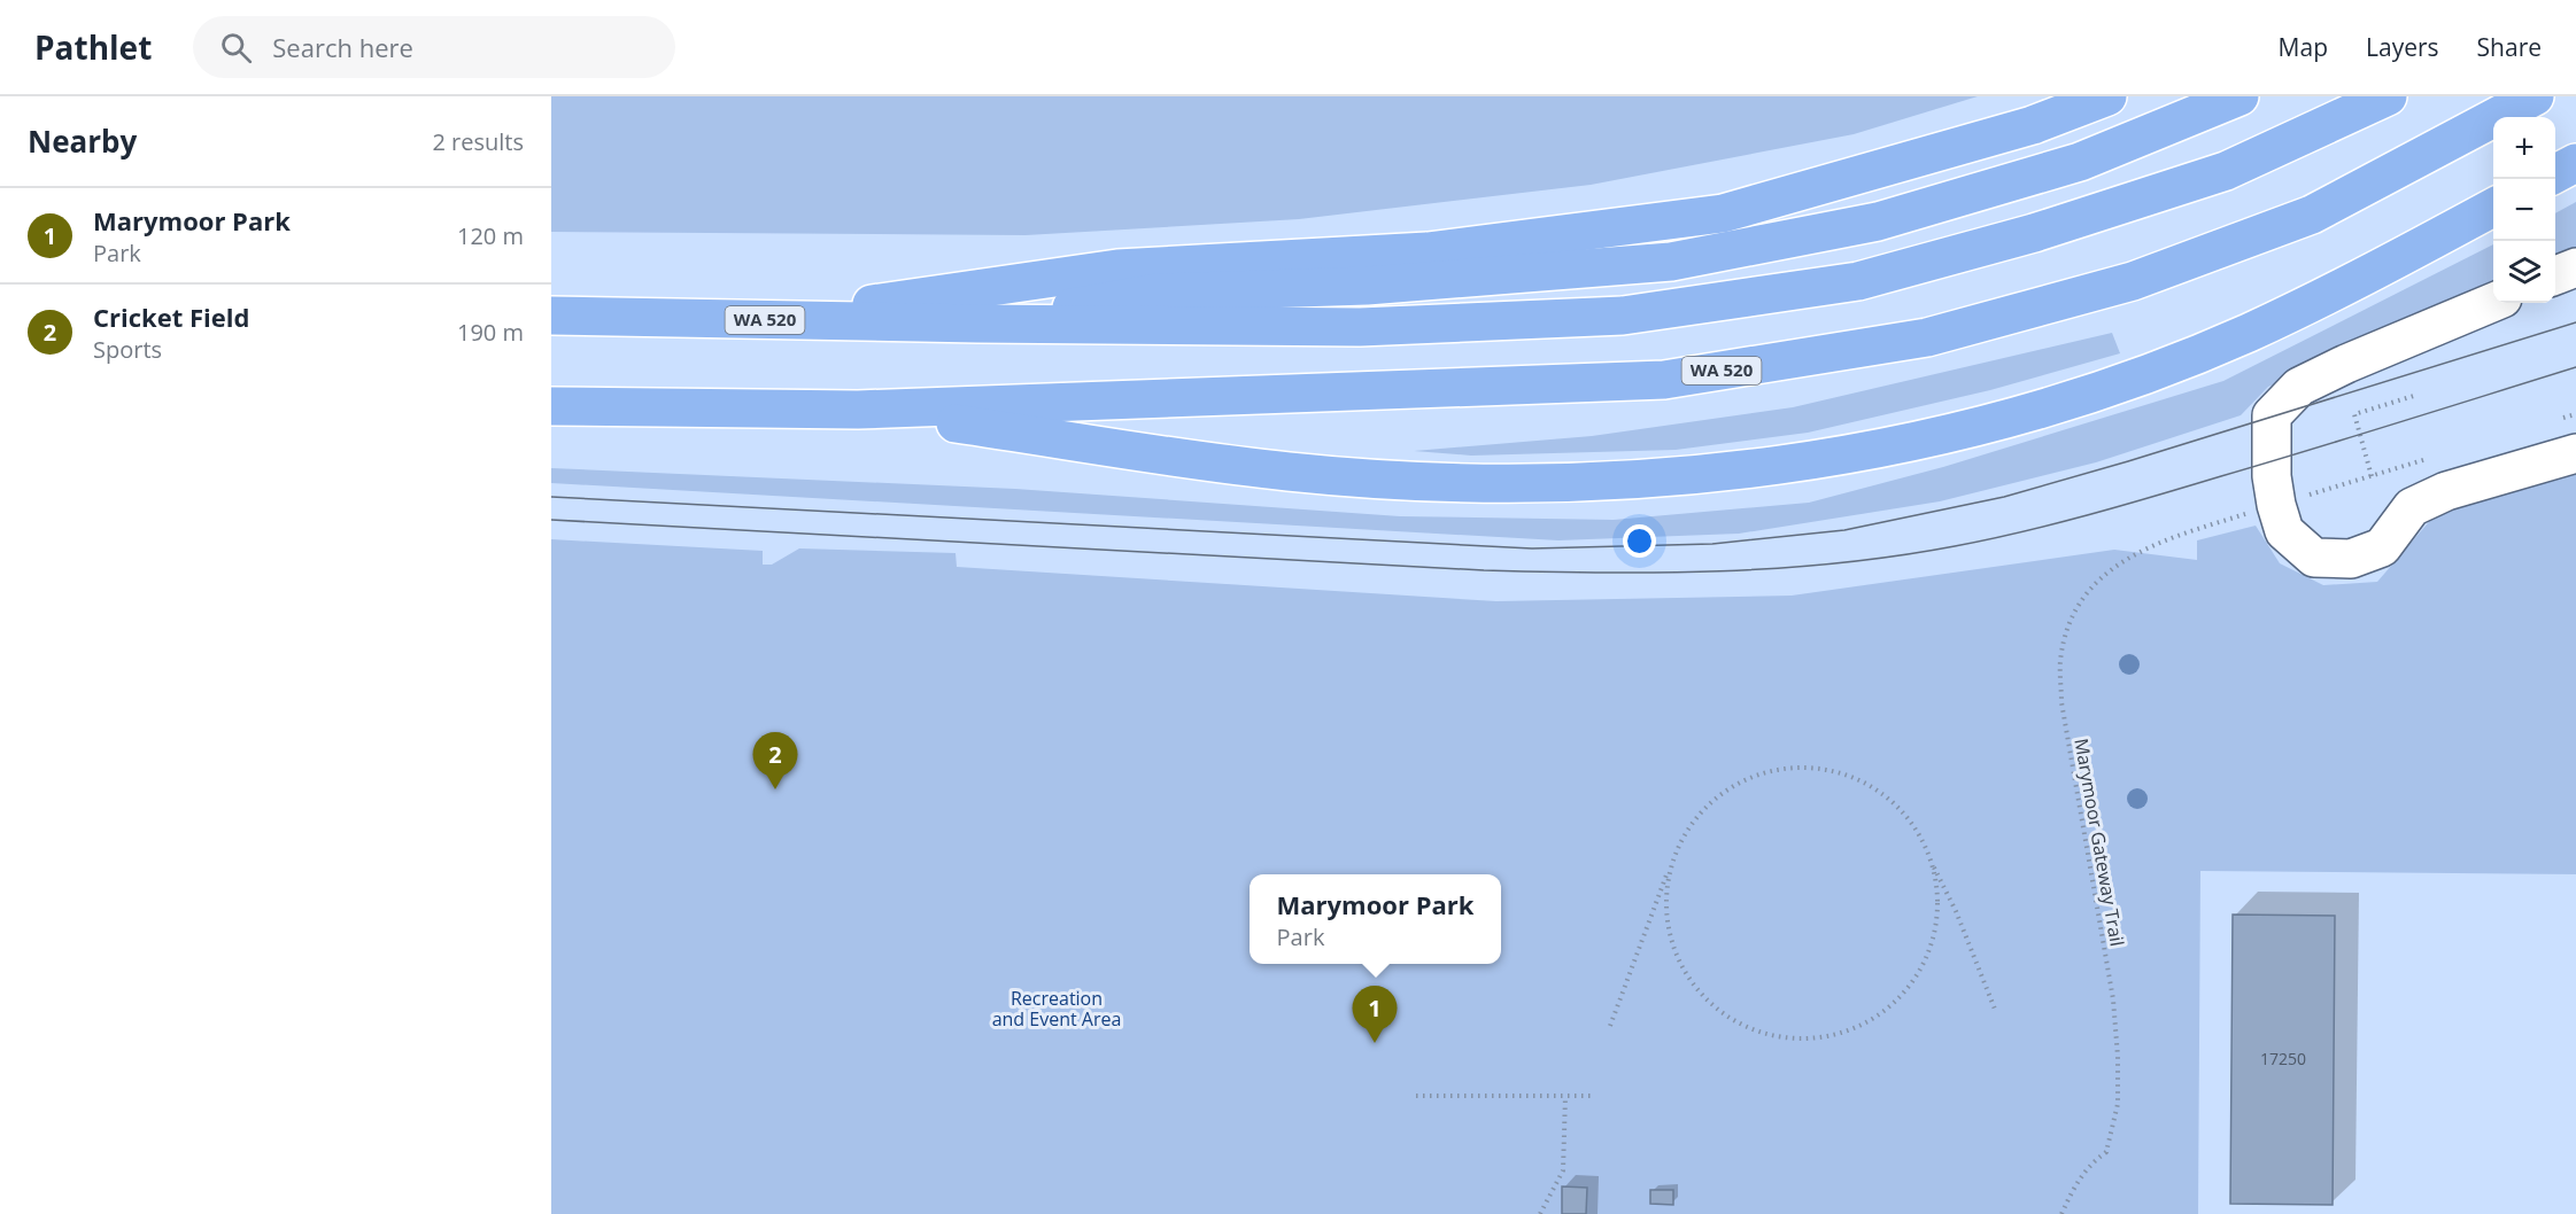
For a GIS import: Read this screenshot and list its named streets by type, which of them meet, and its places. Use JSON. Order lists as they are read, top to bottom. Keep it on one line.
{"streets":{"highway":["WA 520"],"path":["Marymoor Gateway Trail"]},"parks":["Recreation and Event Area"],"house_numbers":["17250"],"page":{"header":"Pathlet","search":"Search here","nav":["Map","Layers","Share"],"heading":["Nearby","2 results"],"map_buttons":["+","−"],"list":[{"mark":"1","name":"Marymoor Park","note":"Park","value":"120 m"},{"mark":"2","name":"Cricket Field","note":"Sports","value":"190 m"}],"pins":["2","1"],"popup":["Marymoor Park","Park"]}}
